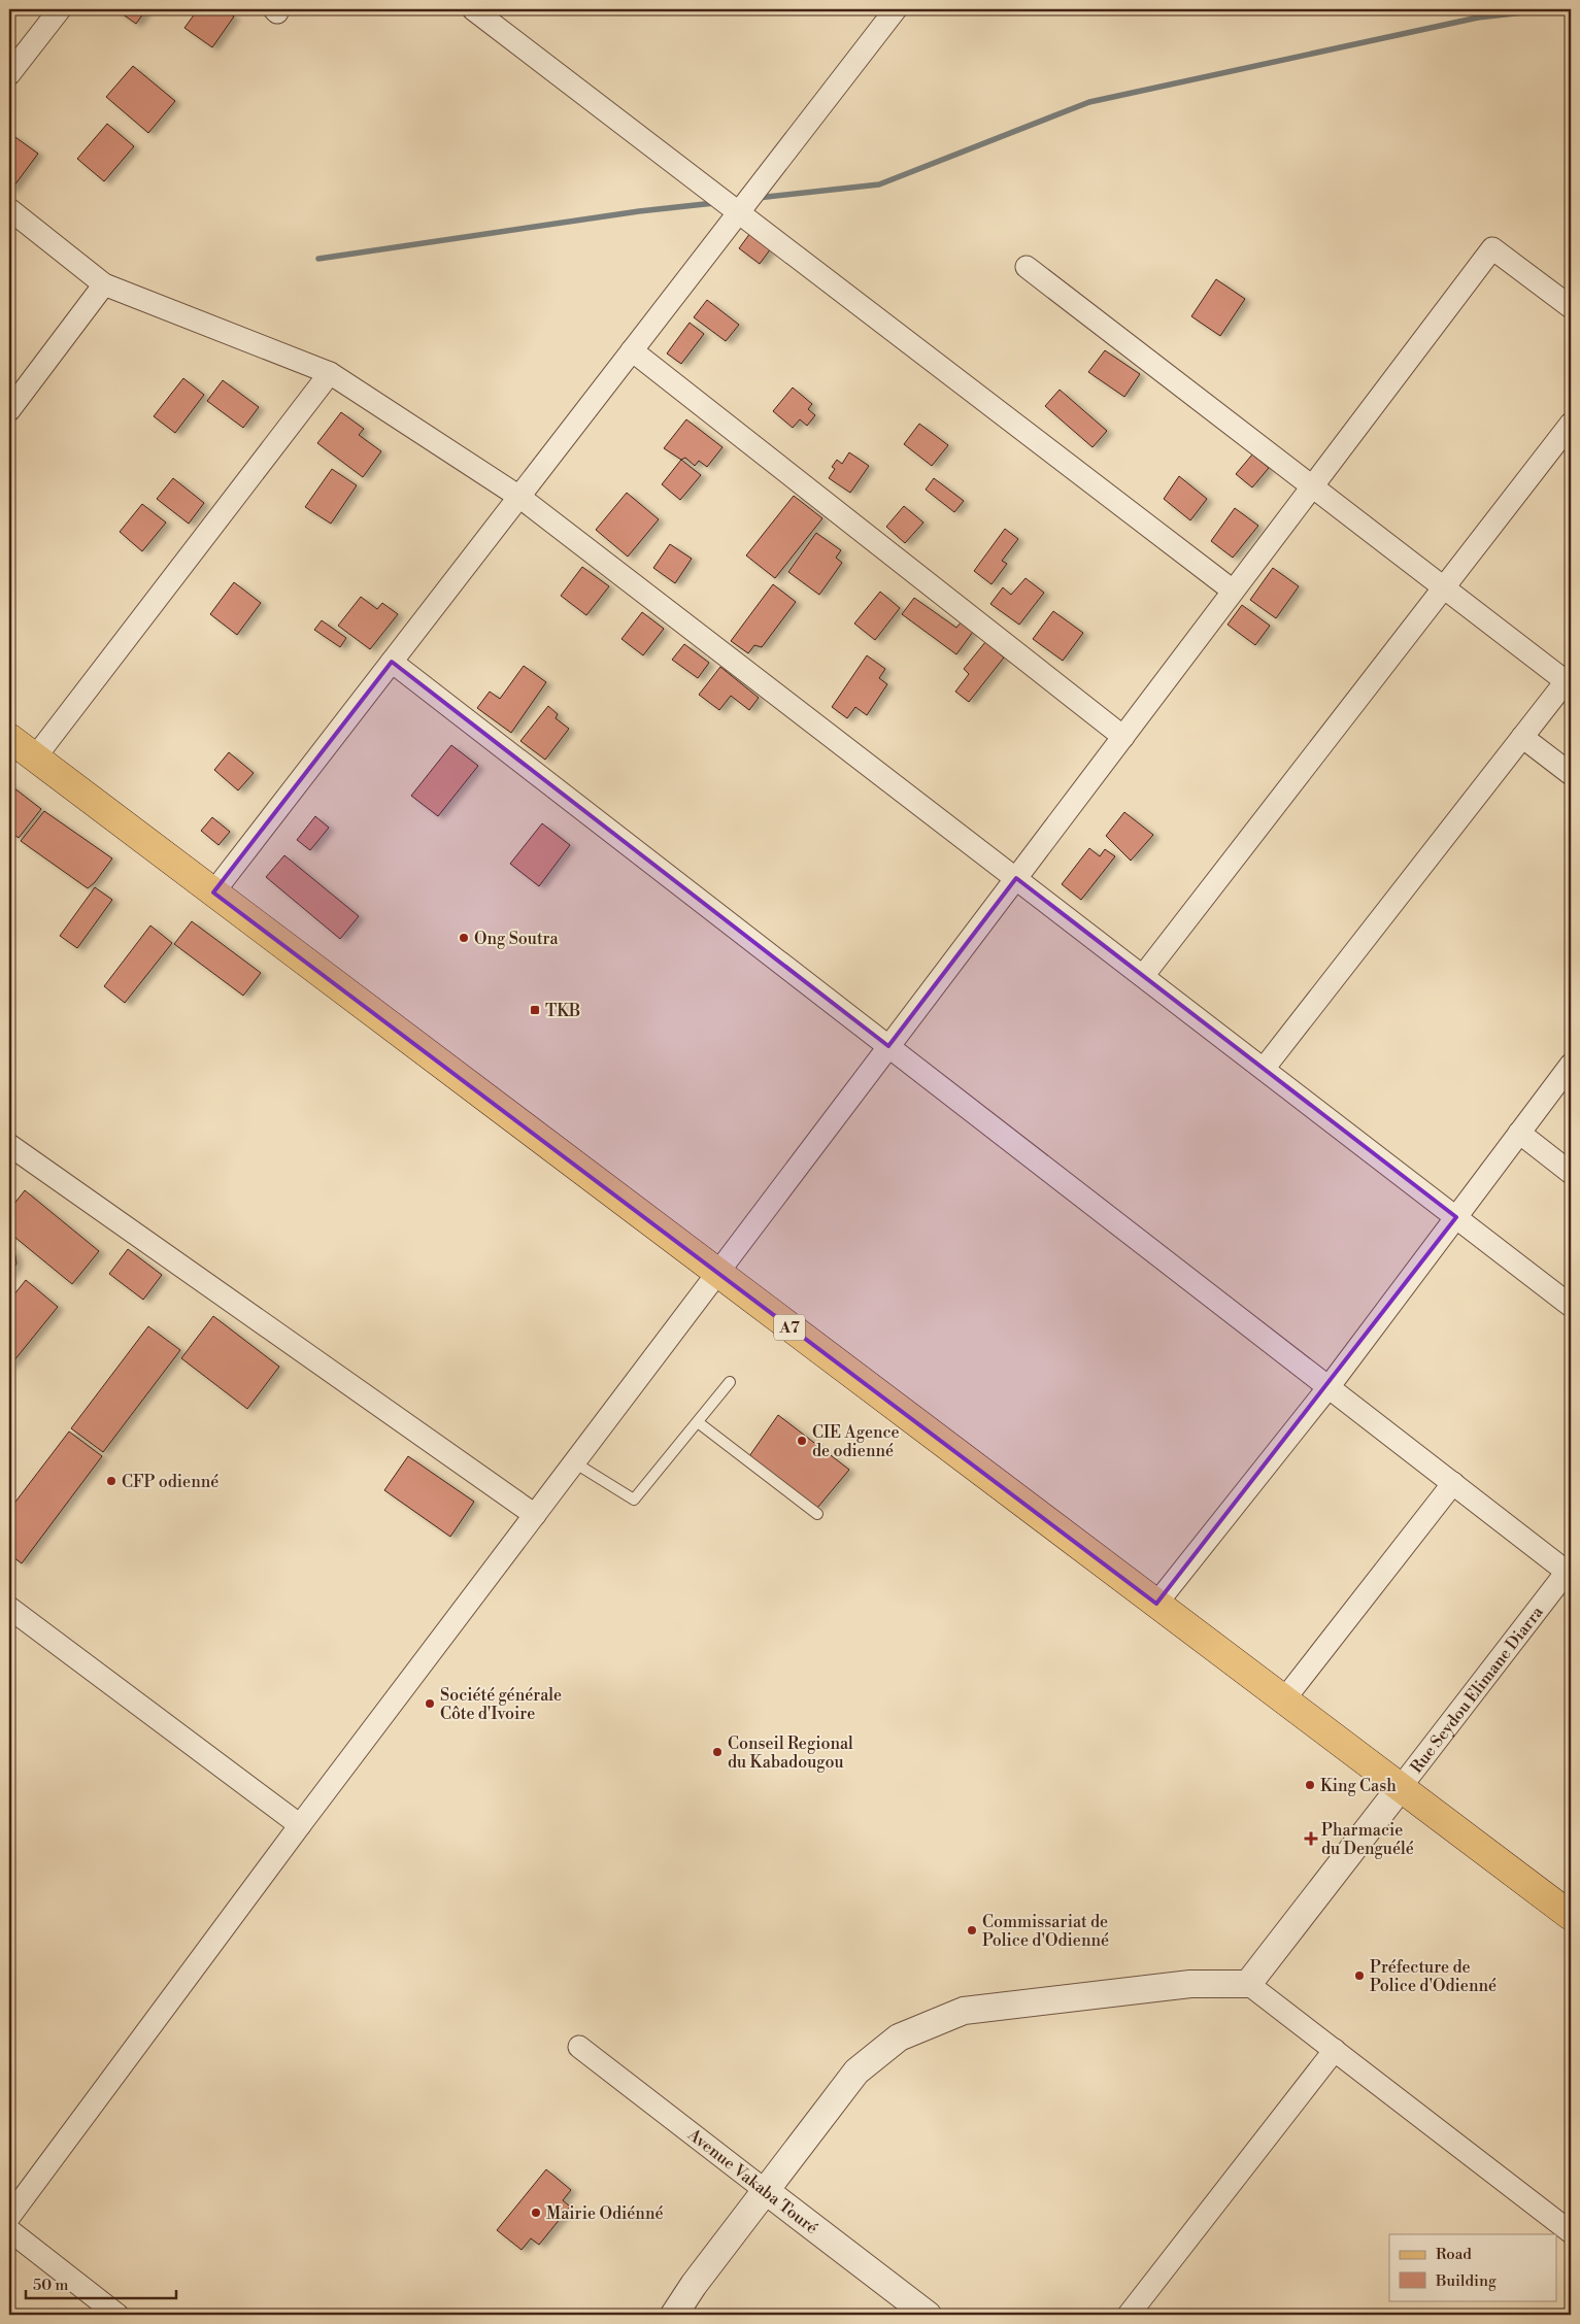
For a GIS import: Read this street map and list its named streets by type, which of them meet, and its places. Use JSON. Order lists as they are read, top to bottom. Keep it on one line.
{"streets":{"main road":["A7"],"street":["Rue Seydou Elimane Diarra","Avenue Vakaba Touré"]},"crossings":[["A7","Rue Seydou Elimane Diarra"]],"places":{"other":["Ong Soutra","CIE Agence de odienné","CFP odienné","Société générale Côte d'Ivoire","Conseil Regional du Kabadougou","King Cash","Commissariat de Police d'Odienné","Préfecture de Police d'Odienné","Mairie Odiénné"],"transit":["TKB"],"health":["Pharmacie du Denguélé"]},"legend":["Road","Building"],"scale_bar":"50 m"}
